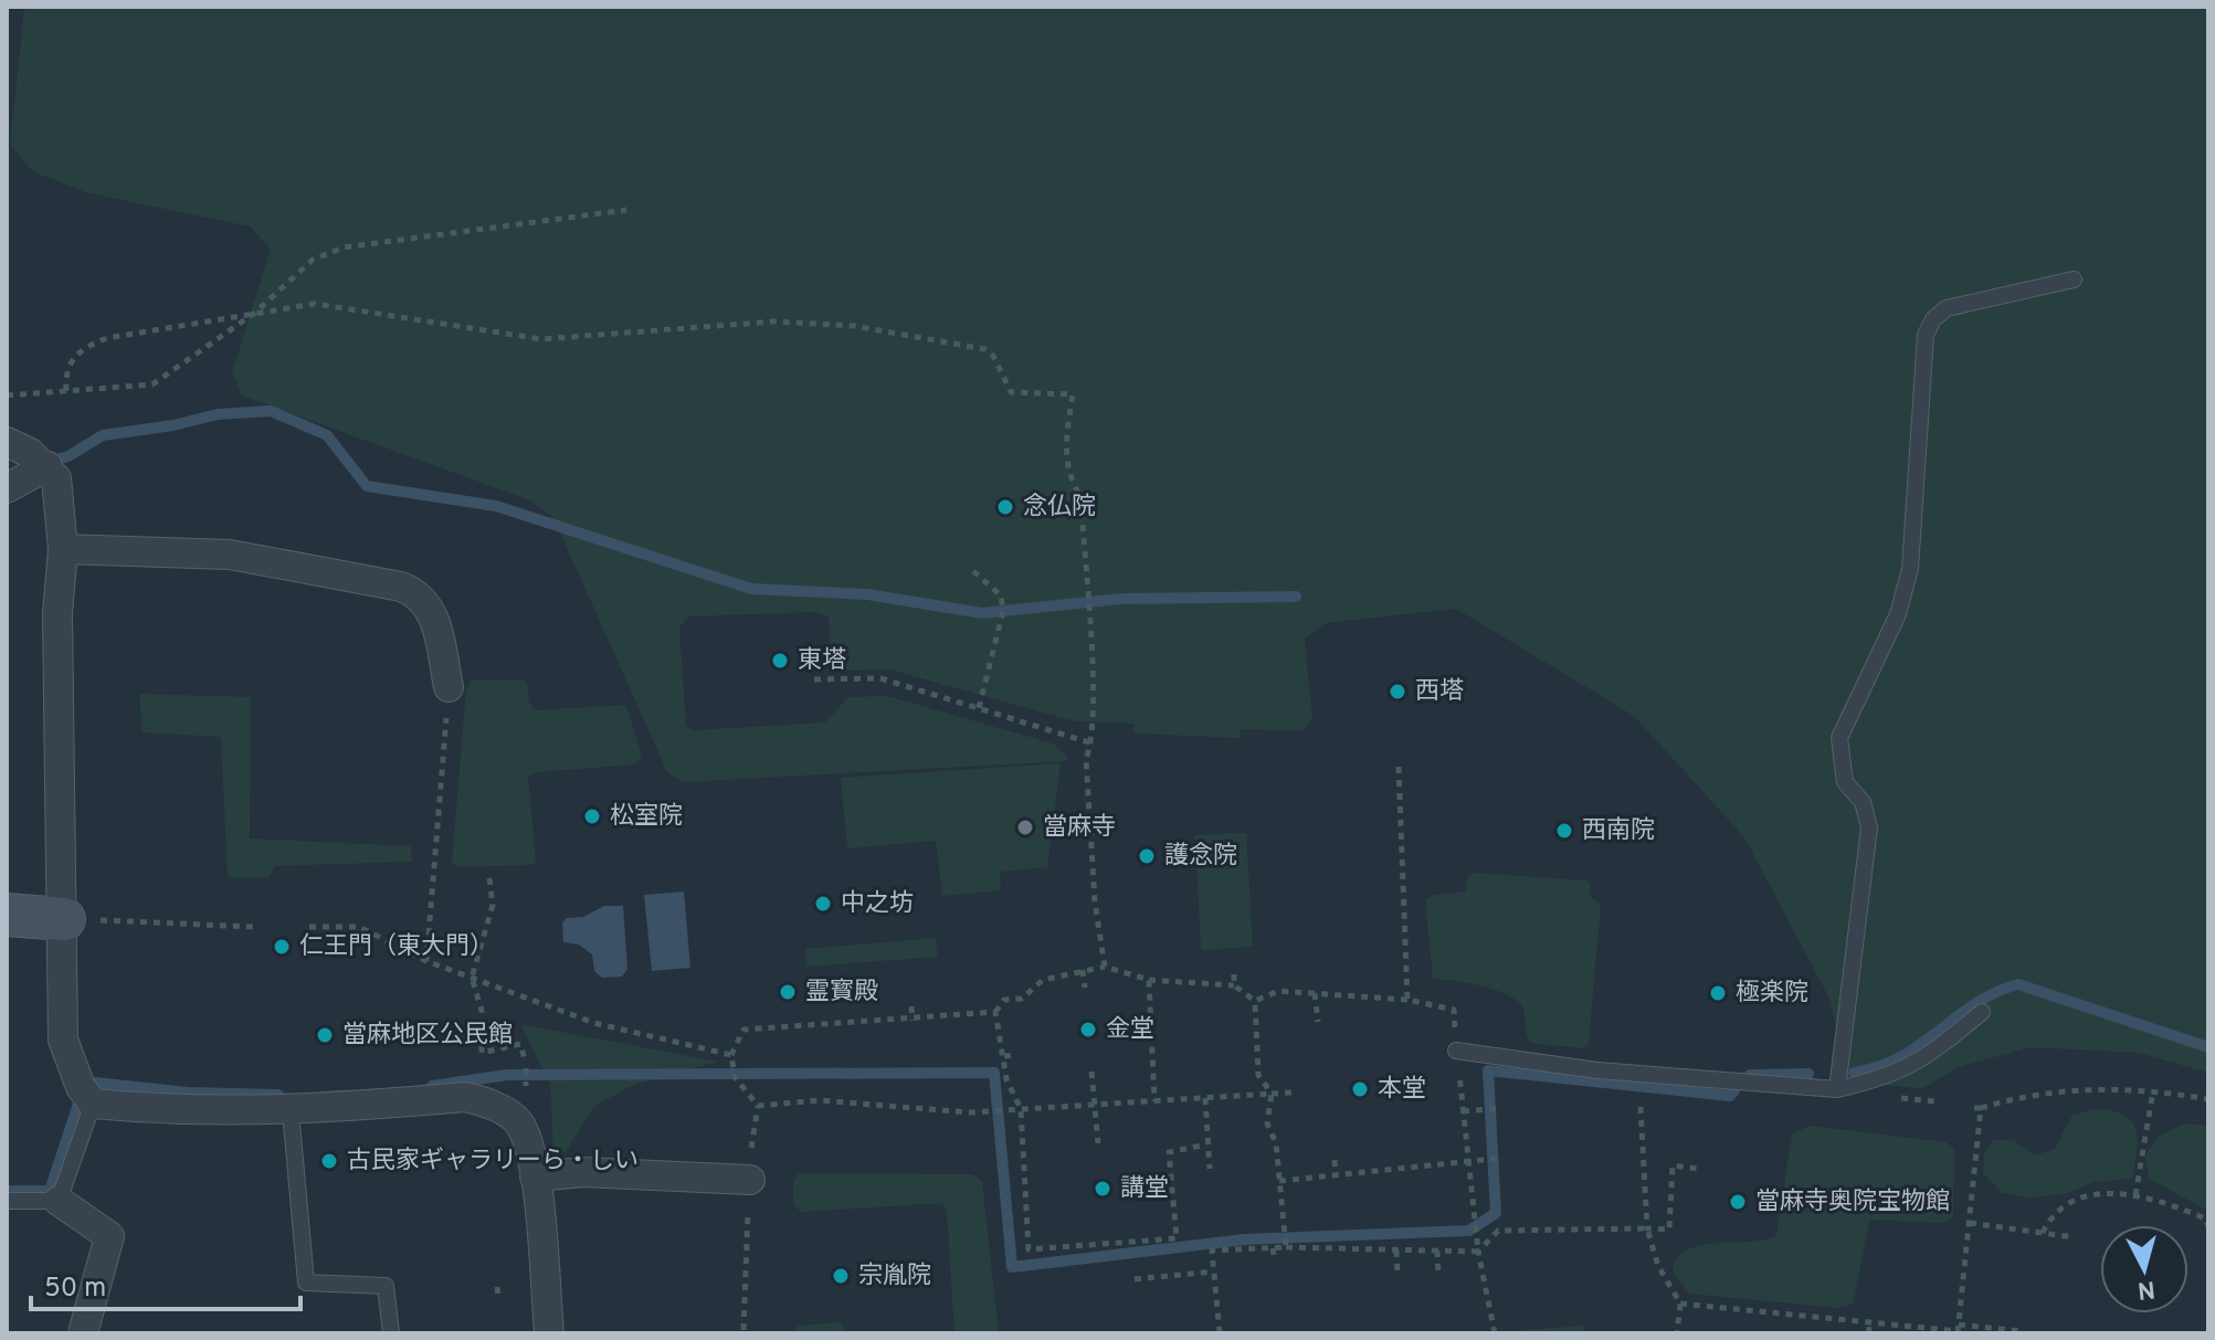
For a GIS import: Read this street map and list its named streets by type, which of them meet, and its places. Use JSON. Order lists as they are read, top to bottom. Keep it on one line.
{"places":["念仏院","東塔","西塔","松室院","當麻寺","西南院","護念院","中之坊","仁王門（東大門）","霊寳殿","極楽院","金堂","當麻地区公民館","本堂","古民家ギャラリーら・しい","講堂","當麻寺奥院宝物館","宗胤院"],"scale_bar":"50 m","north":"bottom"}
